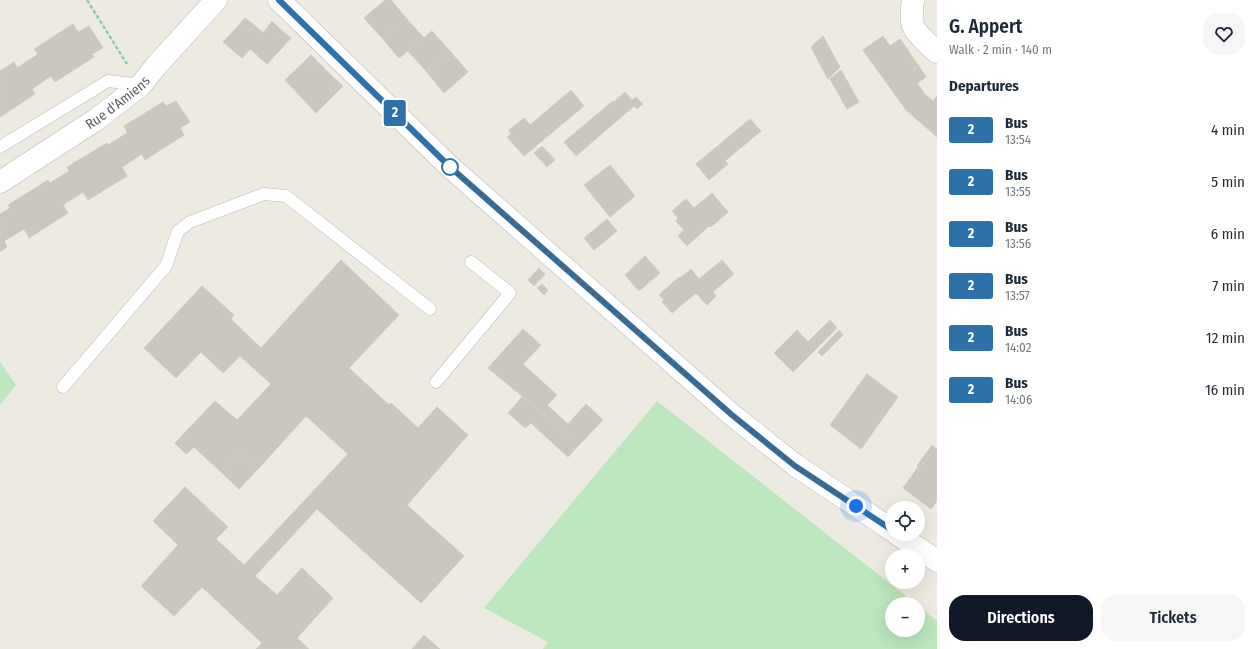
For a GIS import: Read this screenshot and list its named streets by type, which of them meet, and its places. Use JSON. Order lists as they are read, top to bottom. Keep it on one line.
{"streets":{"street":["Rue d'Amiens"]},"lines":["bus line 2"],"page":{"on_map":"2","heading":[["G. Appert","Walk · 2 min · 140 m"],"Departures"],"list":[{"mark":"2","name":"Bus","note":"13:54","value":"4 min"},{"mark":"2","name":"Bus","note":"13:55","value":"5 min"},{"mark":"2","name":"Bus","note":"13:56","value":"6 min"},{"mark":"2","name":"Bus","note":"13:57","value":"7 min"},{"mark":"2","name":"Bus","note":"14:02","value":"12 min"},{"mark":"2","name":"Bus","note":"14:06","value":"16 min"}],"map_buttons":["+","−"],"buttons":["Directions","Tickets"]}}
